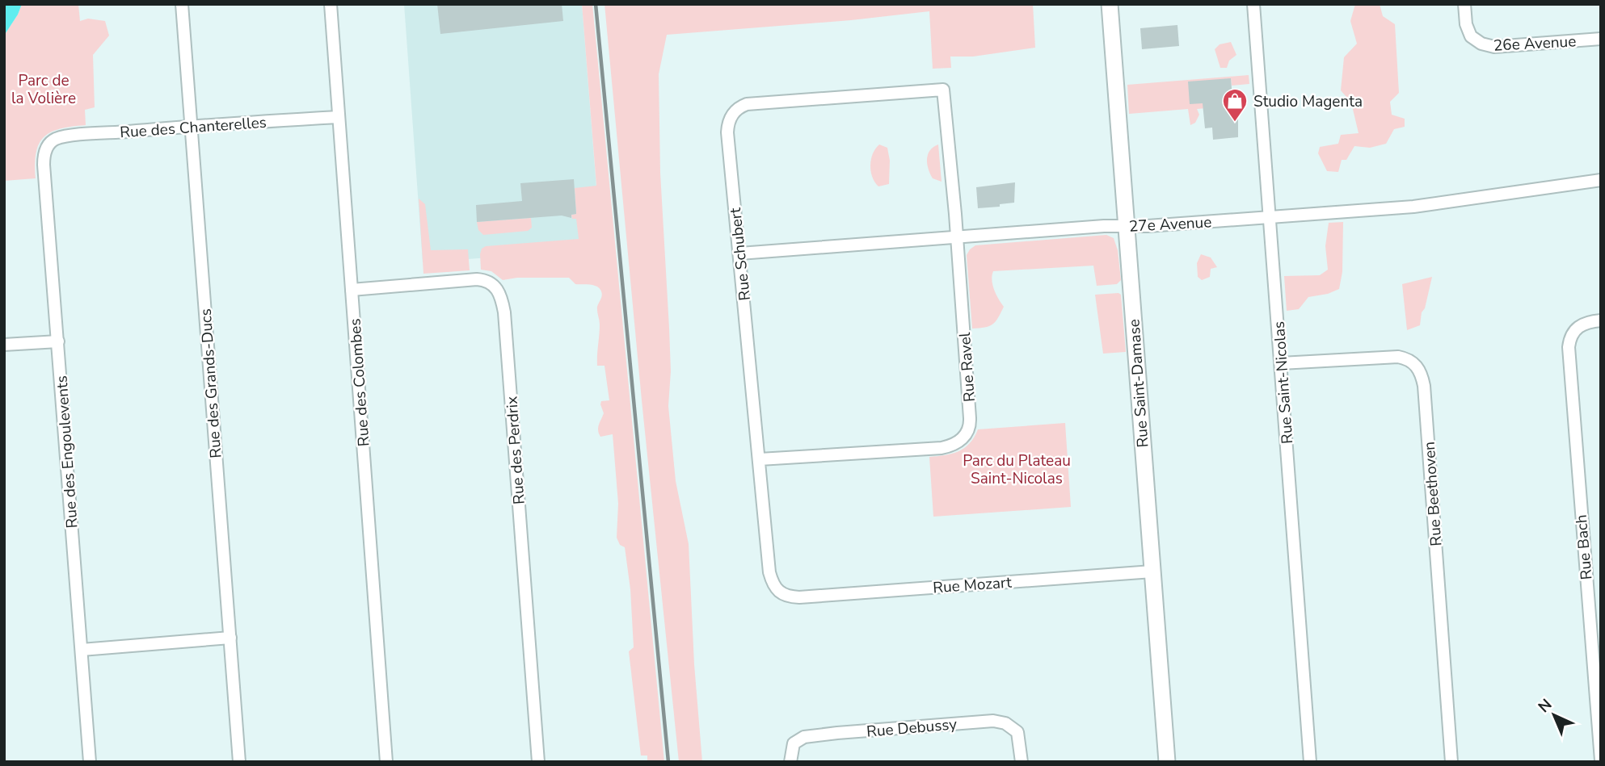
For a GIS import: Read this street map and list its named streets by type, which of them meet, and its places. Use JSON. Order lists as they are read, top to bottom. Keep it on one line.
{"streets":{"street":["26e Avenue","Rue des Chanterelles","27e Avenue","Rue Schubert","Rue Ravel","Rue des Colombes","Rue Saint-Nicolas","Rue des Grands-Ducs","Rue Saint-Damase","Rue des Perdrix","Rue des Engoulevents","Rue Beethoven","Rue Bach","Rue Mozart","Rue Debussy"]},"crossings":[["Rue des Chanterelles","Rue des Colombes"],["Rue des Chanterelles","Rue des Grands-Ducs"],["Rue des Chanterelles","Rue des Engoulevents"],["27e Avenue","Rue Schubert"],["27e Avenue","Rue Ravel"],["27e Avenue","Rue Saint-Nicolas"],["27e Avenue","Rue Saint-Damase"],["Rue Schubert","Rue Ravel"],["Rue Schubert","Rue Mozart"],["Rue des Colombes","Rue des Perdrix"],["Rue Saint-Nicolas","Rue Beethoven"],["Rue Saint-Damase","Rue Mozart"]],"parks":["Parc de la Volière","Parc du Plateau Saint-Nicolas"],"places":{"shop":["Studio Magenta"]},"north":"top left"}
